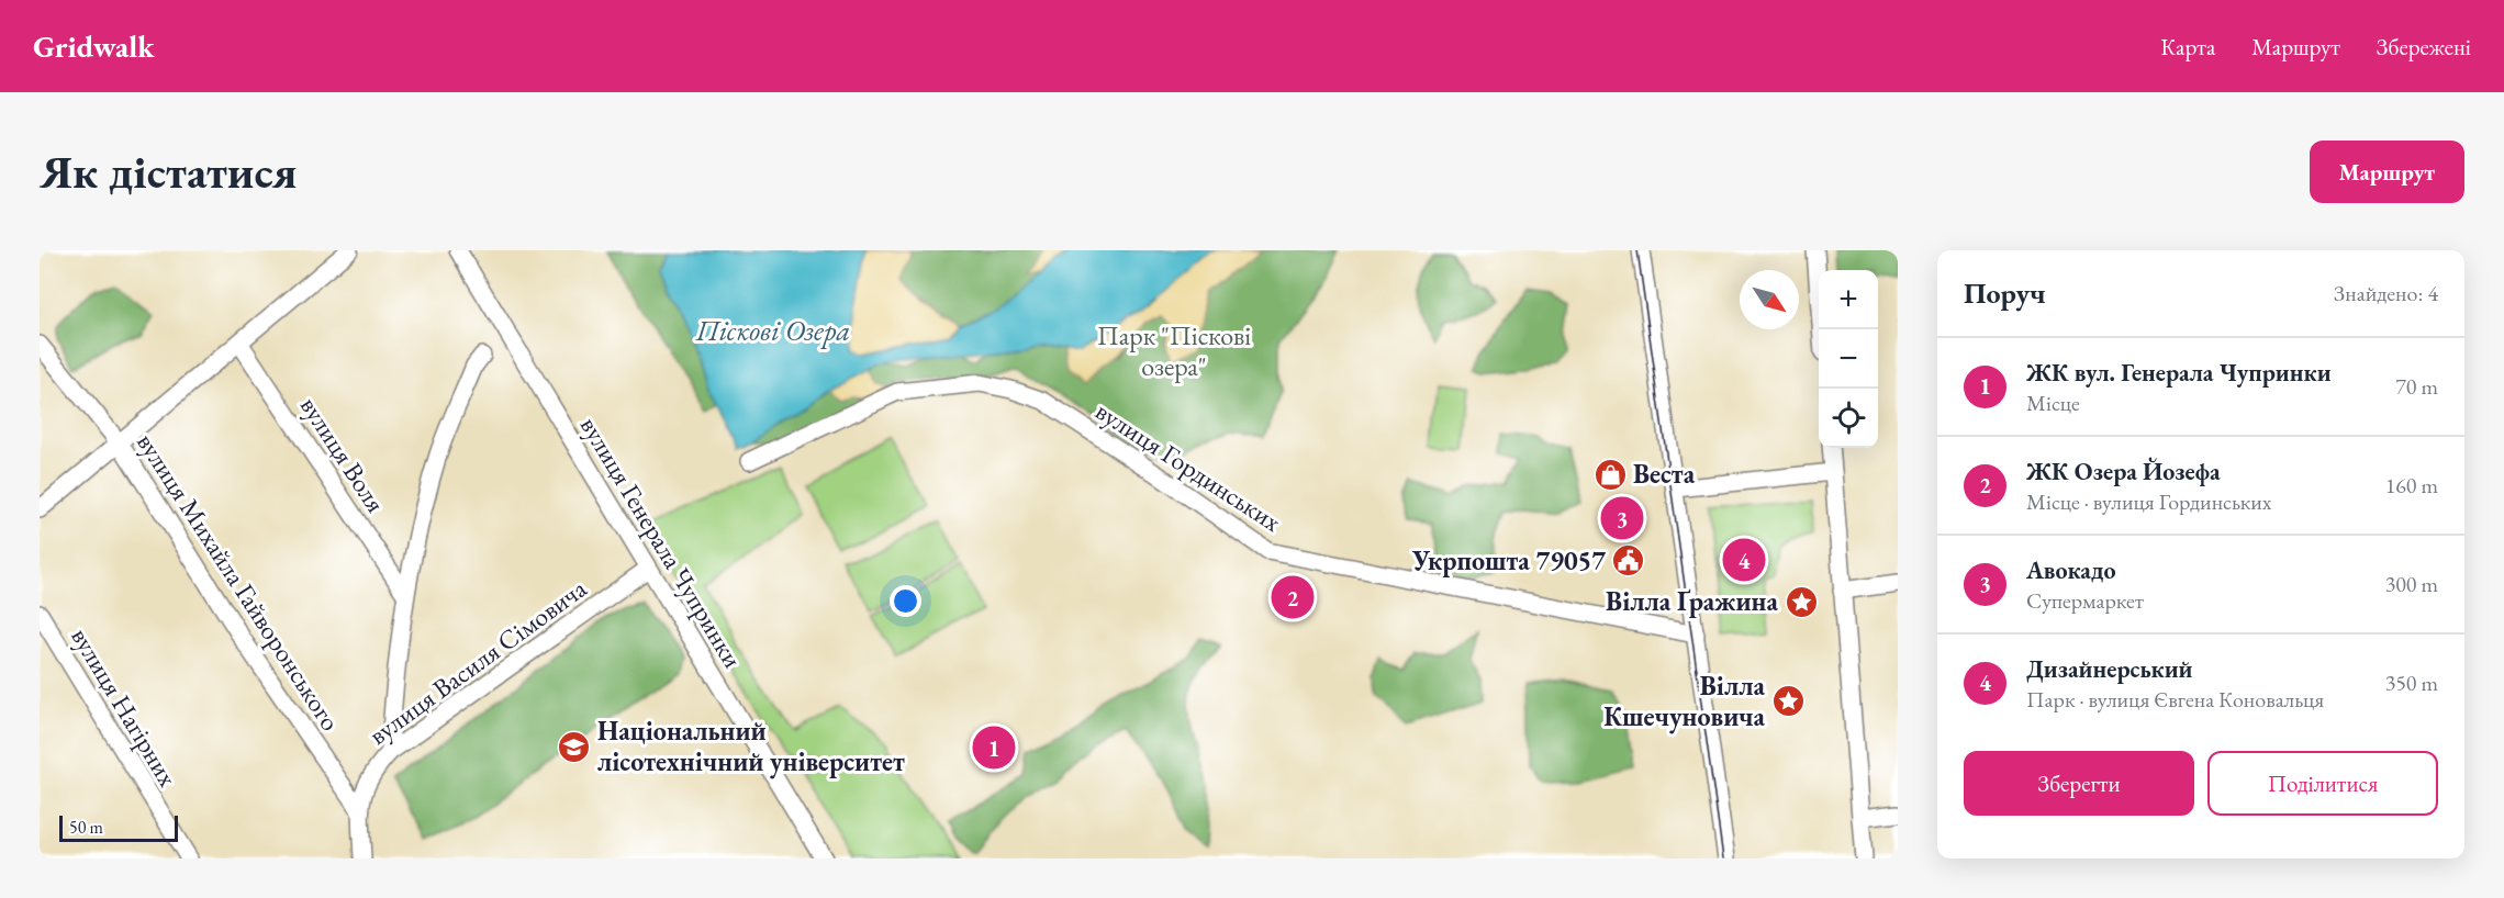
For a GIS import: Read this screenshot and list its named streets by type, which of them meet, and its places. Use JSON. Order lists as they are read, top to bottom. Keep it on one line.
{"streets":{"street":["вулиця Воля","вулиця Гординських","вулиця Генерала Чупринки","вулиця Михайла Гайворонського","вулиця Василя Сімовича","вулиця Нагірних"]},"crossings":[["вулиця Генерала Чупринки","вулиця Василя Сімовича"],["вулиця Михайла Гайворонського","вулиця Василя Сімовича"]],"water":["Піскові Озера"],"parks":["Парк \"Піскові озера\""],"places":{"shop":["Веста"],"public building":["Укрпошта 79057"],"place":["Вілла Ґражина","Вілла Кшечуновича"],"school or university":["Національний лісотехнічний університет"]},"scale_bar":"50 m","north":"bottom right","page":{"header":"Gridwalk","nav":["Карта","Маршрут","Збережені"],"buttons":["Маршрут",["Зберегти","Поділитися"]],"title":"Як дістатися","heading":["Поруч","Знайдено: 4"],"map_buttons":["+","−"],"list":[{"mark":"1","name":"ЖК вул. Генерала Чупринки","note":"Місце","value":"70 m"},{"mark":"2","name":"ЖК Озера Йозефа","note":"Місце · вулиця Гординських","value":"160 m"},{"mark":"3","name":"Авокадо","note":"Супермаркет","value":"300 m"},{"mark":"4","name":"Дизайнерський","note":"Парк · вулиця Євгена Коновальця","value":"350 m"}],"pins":["3","4","2","1"],"scale":"50 m"}}
